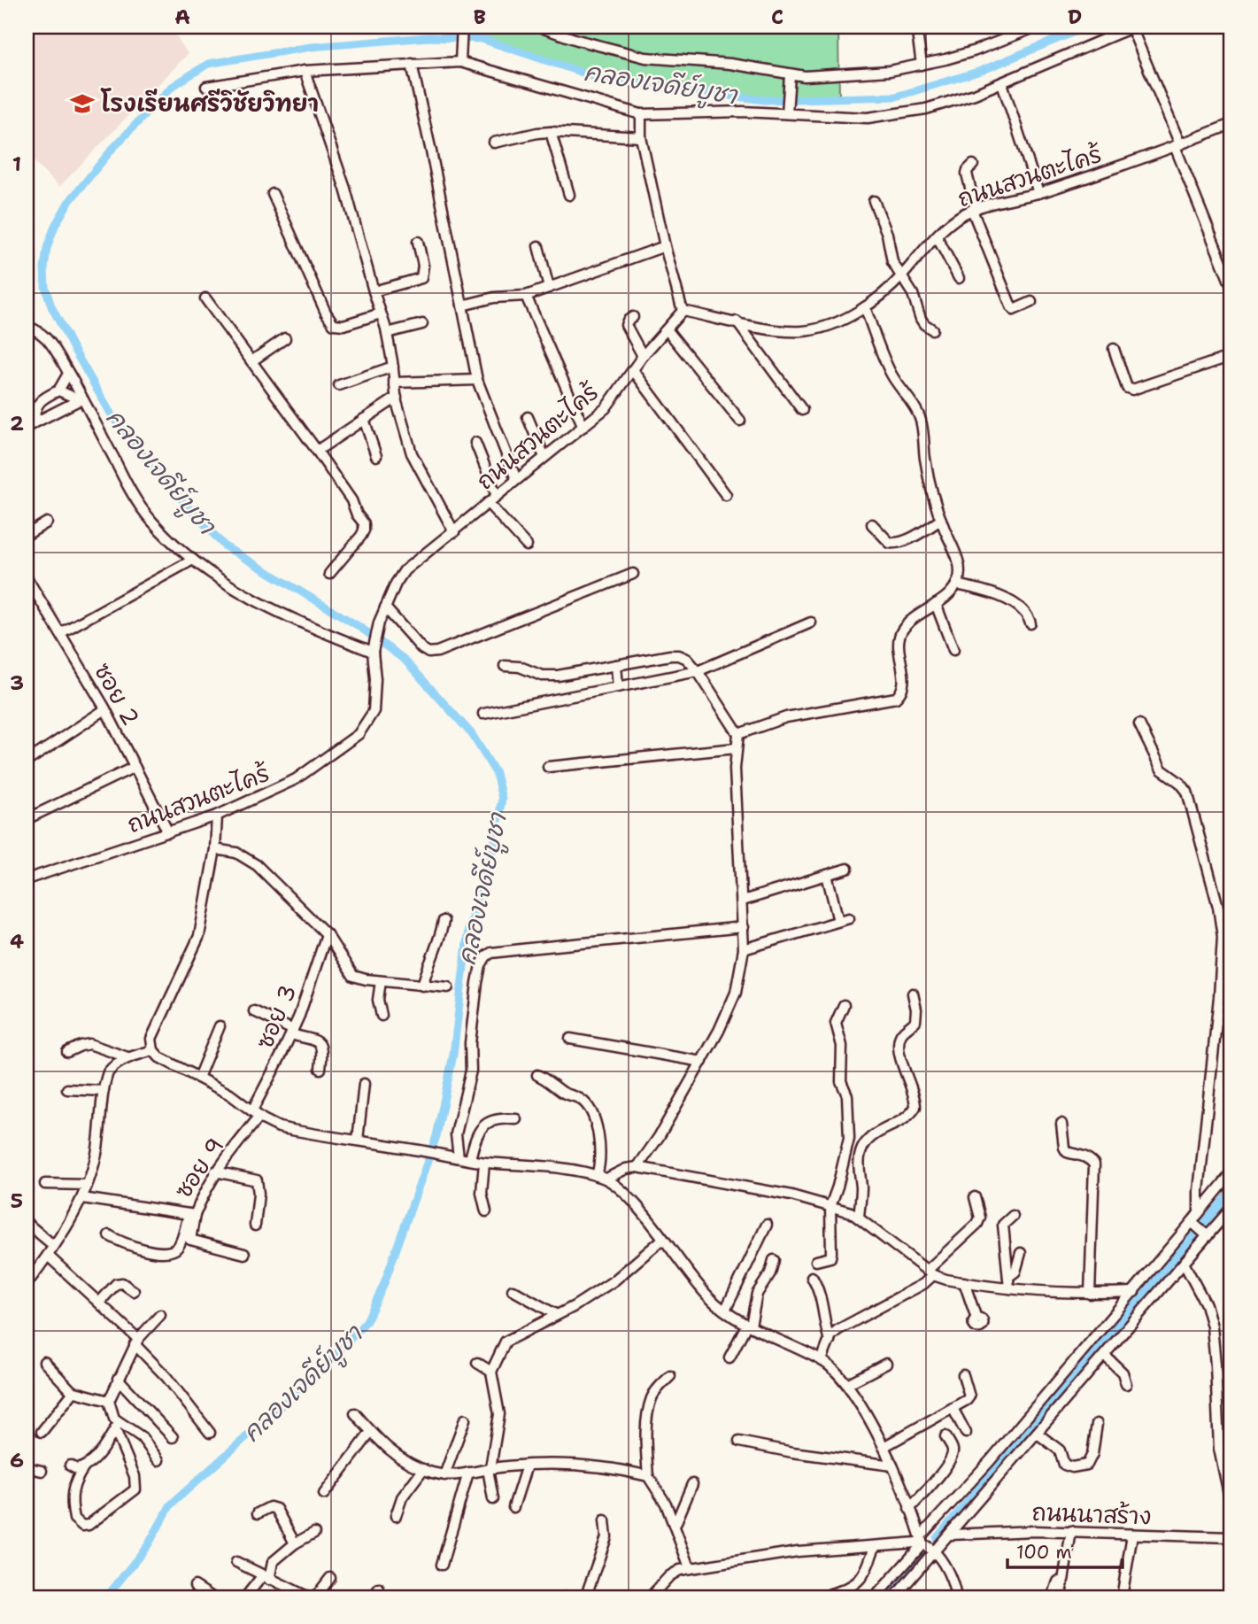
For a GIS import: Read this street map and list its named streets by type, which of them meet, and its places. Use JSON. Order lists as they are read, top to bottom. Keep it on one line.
{"streets":{"street":["ถนนสวนตะไคร้","ซอย 2","ซอย 3","ซอย 9","ถนนนาสร้าง"]},"crossings":[["ถนนสวนตะไคร้","ซอย 2"],["ซอย 3","ซอย 9"]],"water":["คลองเจดีย์บูชา"],"places":{"school or university":["โรงเรียนศรีวิชัยวิทยา"]},"scale_bar":"100 m","grid":{"columns":["A","B","C","D"],"rows":["1","2","3","4","5","6"]}}
